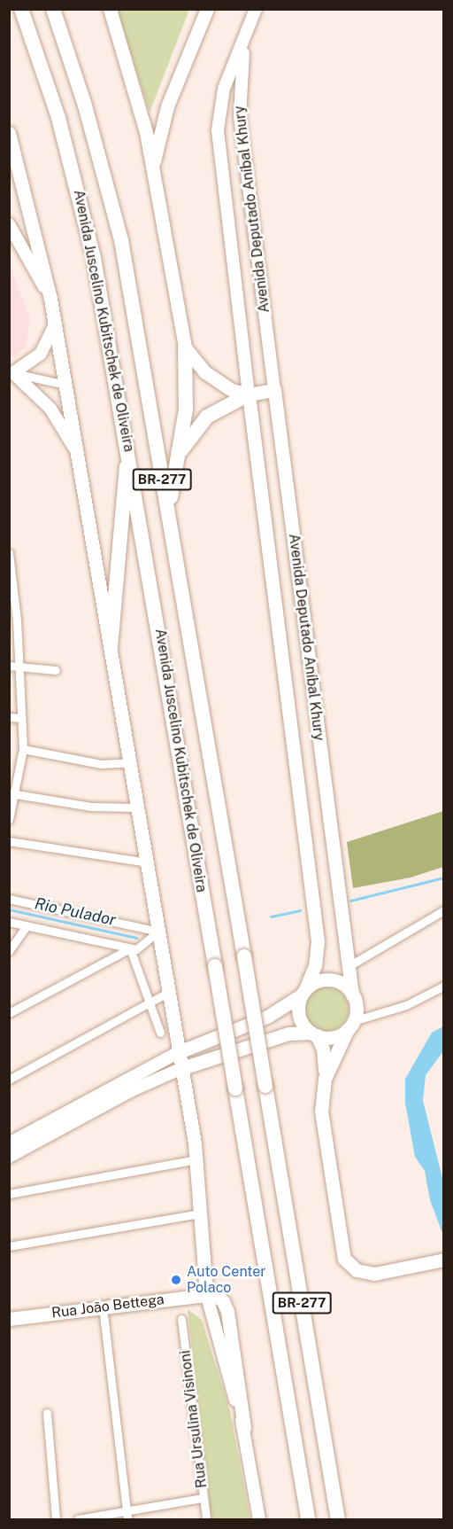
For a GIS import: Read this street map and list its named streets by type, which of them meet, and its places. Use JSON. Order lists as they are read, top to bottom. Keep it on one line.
{"streets":{"highway":["Avenida Juscelino Kubitschek de Oliveira","BR-277"],"main road":["Avenida Deputado Aníbal Khury","Rua João Bettega"],"street":["Rua Ursulina Visinoni"]},"water":["Rio Pulador"],"places":["Auto Center Polaco"]}
